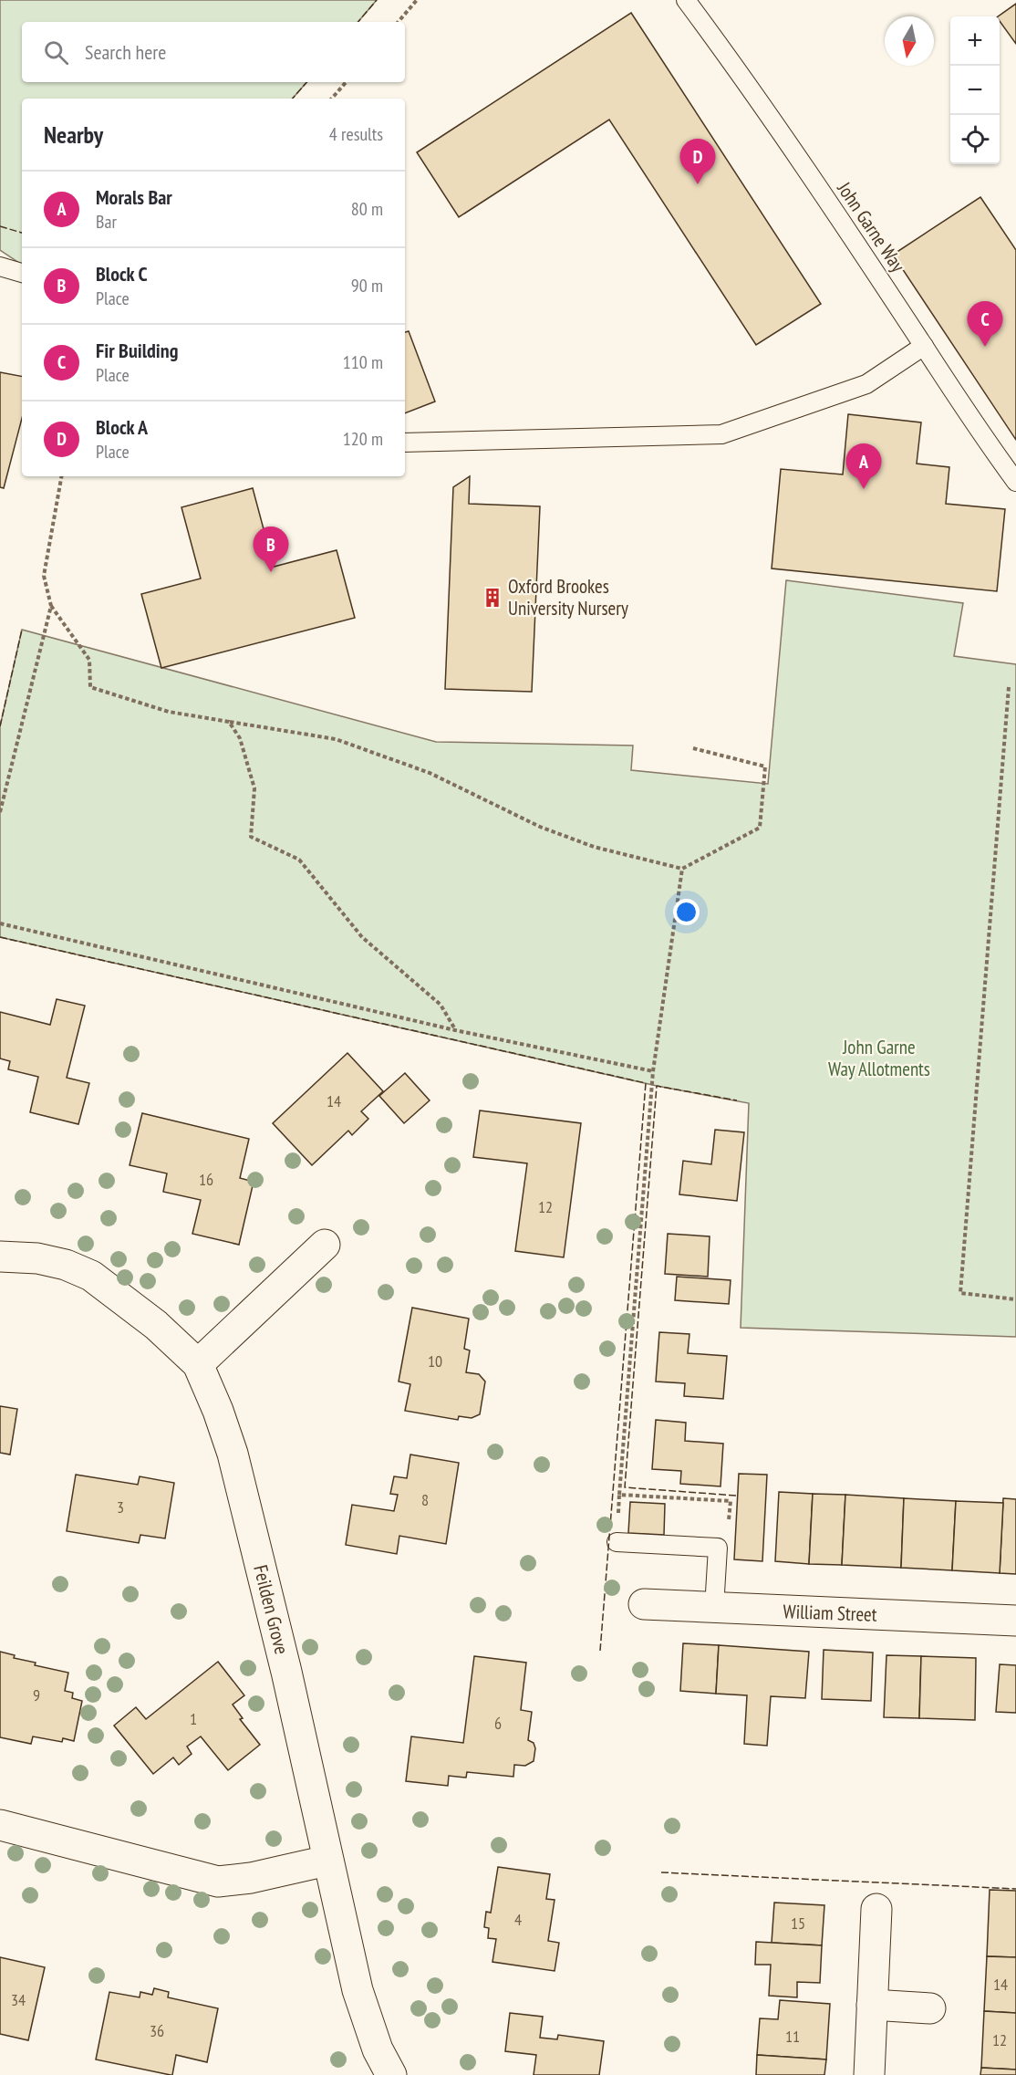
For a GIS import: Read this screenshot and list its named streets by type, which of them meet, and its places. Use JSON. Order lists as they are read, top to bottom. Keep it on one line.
{"streets":{"street":["Feilden Grove","William Street"],"lane":["John Garne Way"]},"parks":["John Garne Way Allotments"],"places":{"building":["Oxford Brookes University Nursery"]},"house_numbers":["14","16","12","10","8","3","9","1","6","4","15","14","34","36","11","12"],"north":"bottom","page":{"map_buttons":["+","−"],"search":"Search here","heading":["Nearby","4 results"],"pins":["D","C","A","B"],"list":[{"mark":"A","name":"Morals Bar","note":"Bar","value":"80 m"},{"mark":"B","name":"Block C","note":"Place","value":"90 m"},{"mark":"C","name":"Fir Building","note":"Place","value":"110 m"},{"mark":"D","name":"Block A","note":"Place","value":"120 m"}]}}
